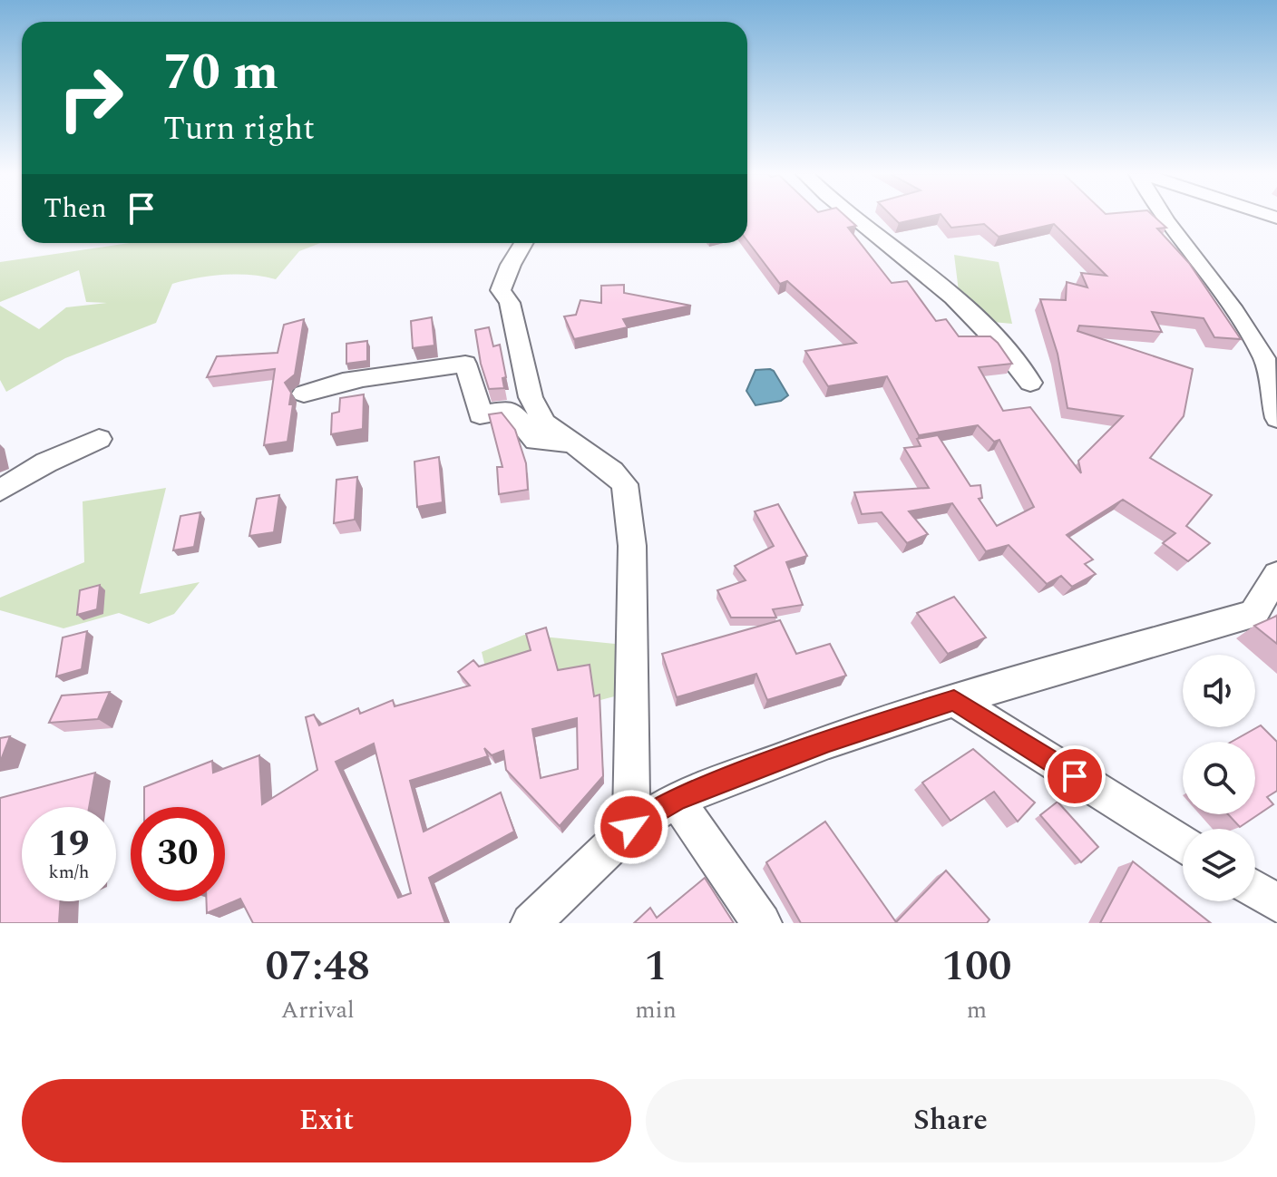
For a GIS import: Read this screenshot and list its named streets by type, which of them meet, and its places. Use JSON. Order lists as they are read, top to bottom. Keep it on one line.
{"page":{"turn":["70 m","Turn right"],"then":"Then","speed":"19 km/h","limit":"30","eta":["07:48","Arrival","1","min","100","m"],"buttons":["Exit","Share"]}}
